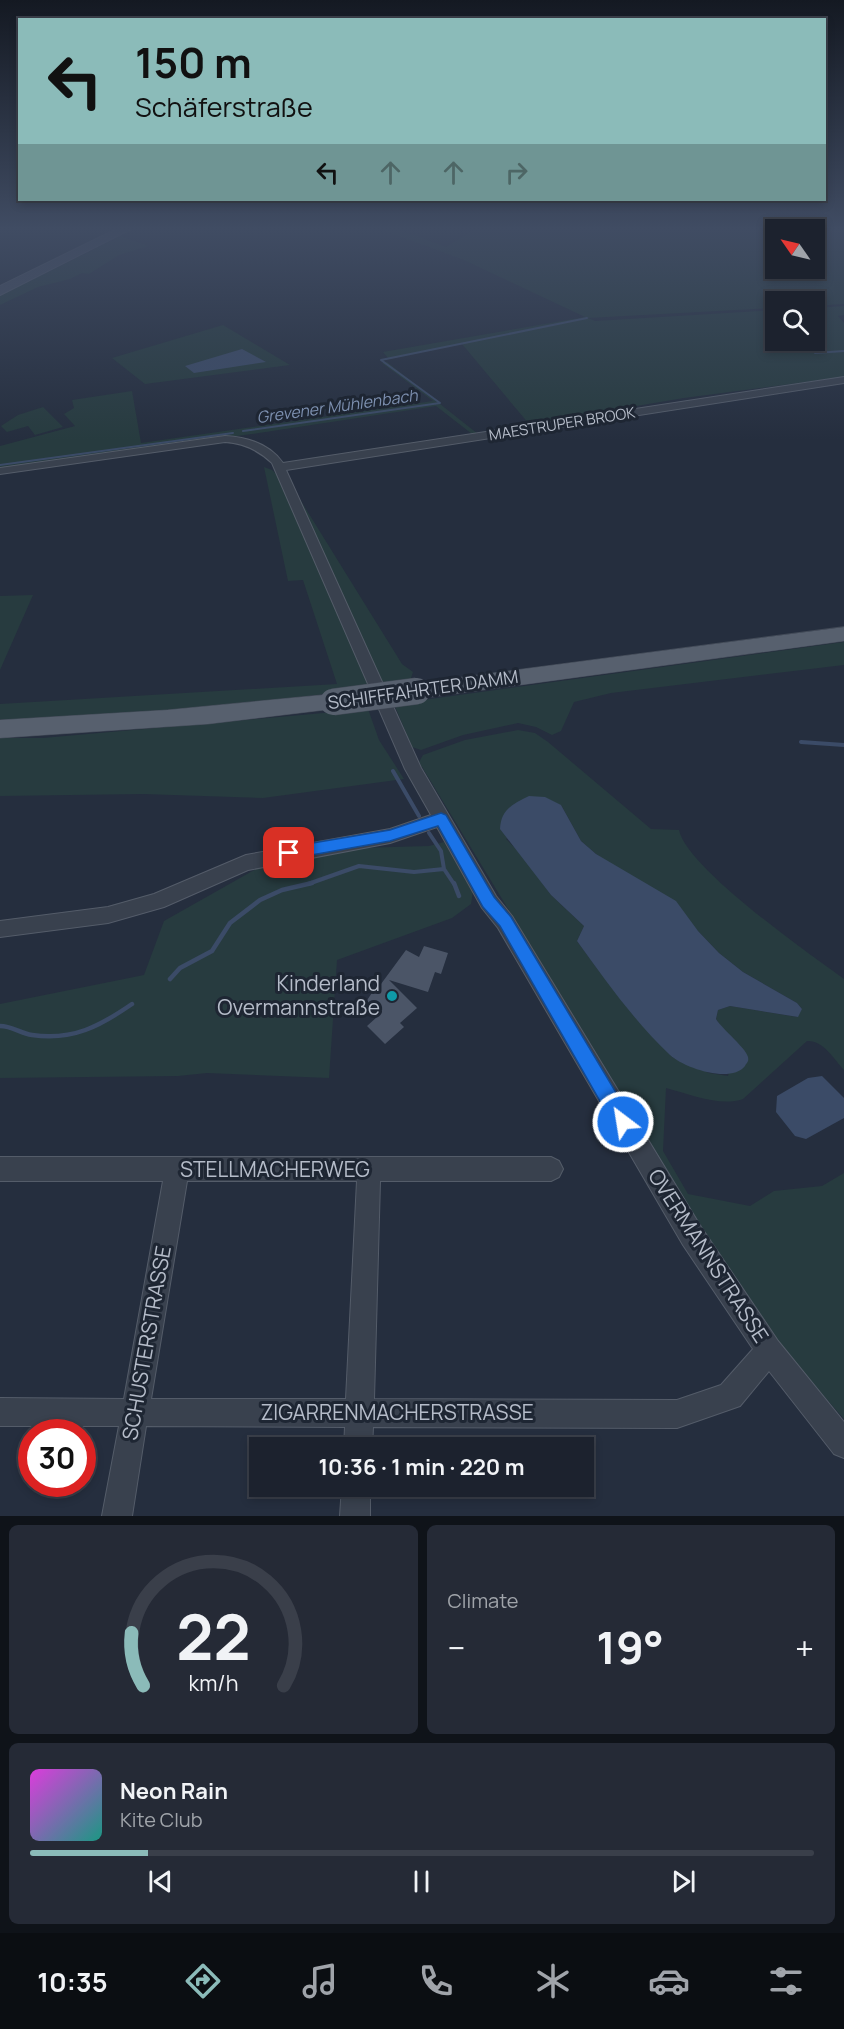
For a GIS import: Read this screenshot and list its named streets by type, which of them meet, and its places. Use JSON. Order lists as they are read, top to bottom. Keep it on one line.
{"streets":{"main road":["SCHIFFFAHRTER DAMM"],"street":["MAESTRUPER BROOK","STELLMACHERWEG","OVERMANNSTRASSE","SCHUSTERSTRASSE","ZIGARRENMACHERSTRASSE"]},"crossings":[["MAESTRUPER BROOK","OVERMANNSTRASSE"],["STELLMACHERWEG","SCHUSTERSTRASSE"],["OVERMANNSTRASSE","ZIGARRENMACHERSTRASSE"],["SCHUSTERSTRASSE","ZIGARRENMACHERSTRASSE"]],"water":["Grevener Mühlenbach"],"places":["Kinderland Overmannstraße"],"north":"top left","page":{"turn":["150 m","Schäferstraße"],"limit":"30","trip":"10:36 · 1 min · 220 m","tile":"Climate","heat":["−","19°","+"],"song":["Neon Rain","Kite Club"],"tabs":"10:35","gauge":["22","km/h"]}}
